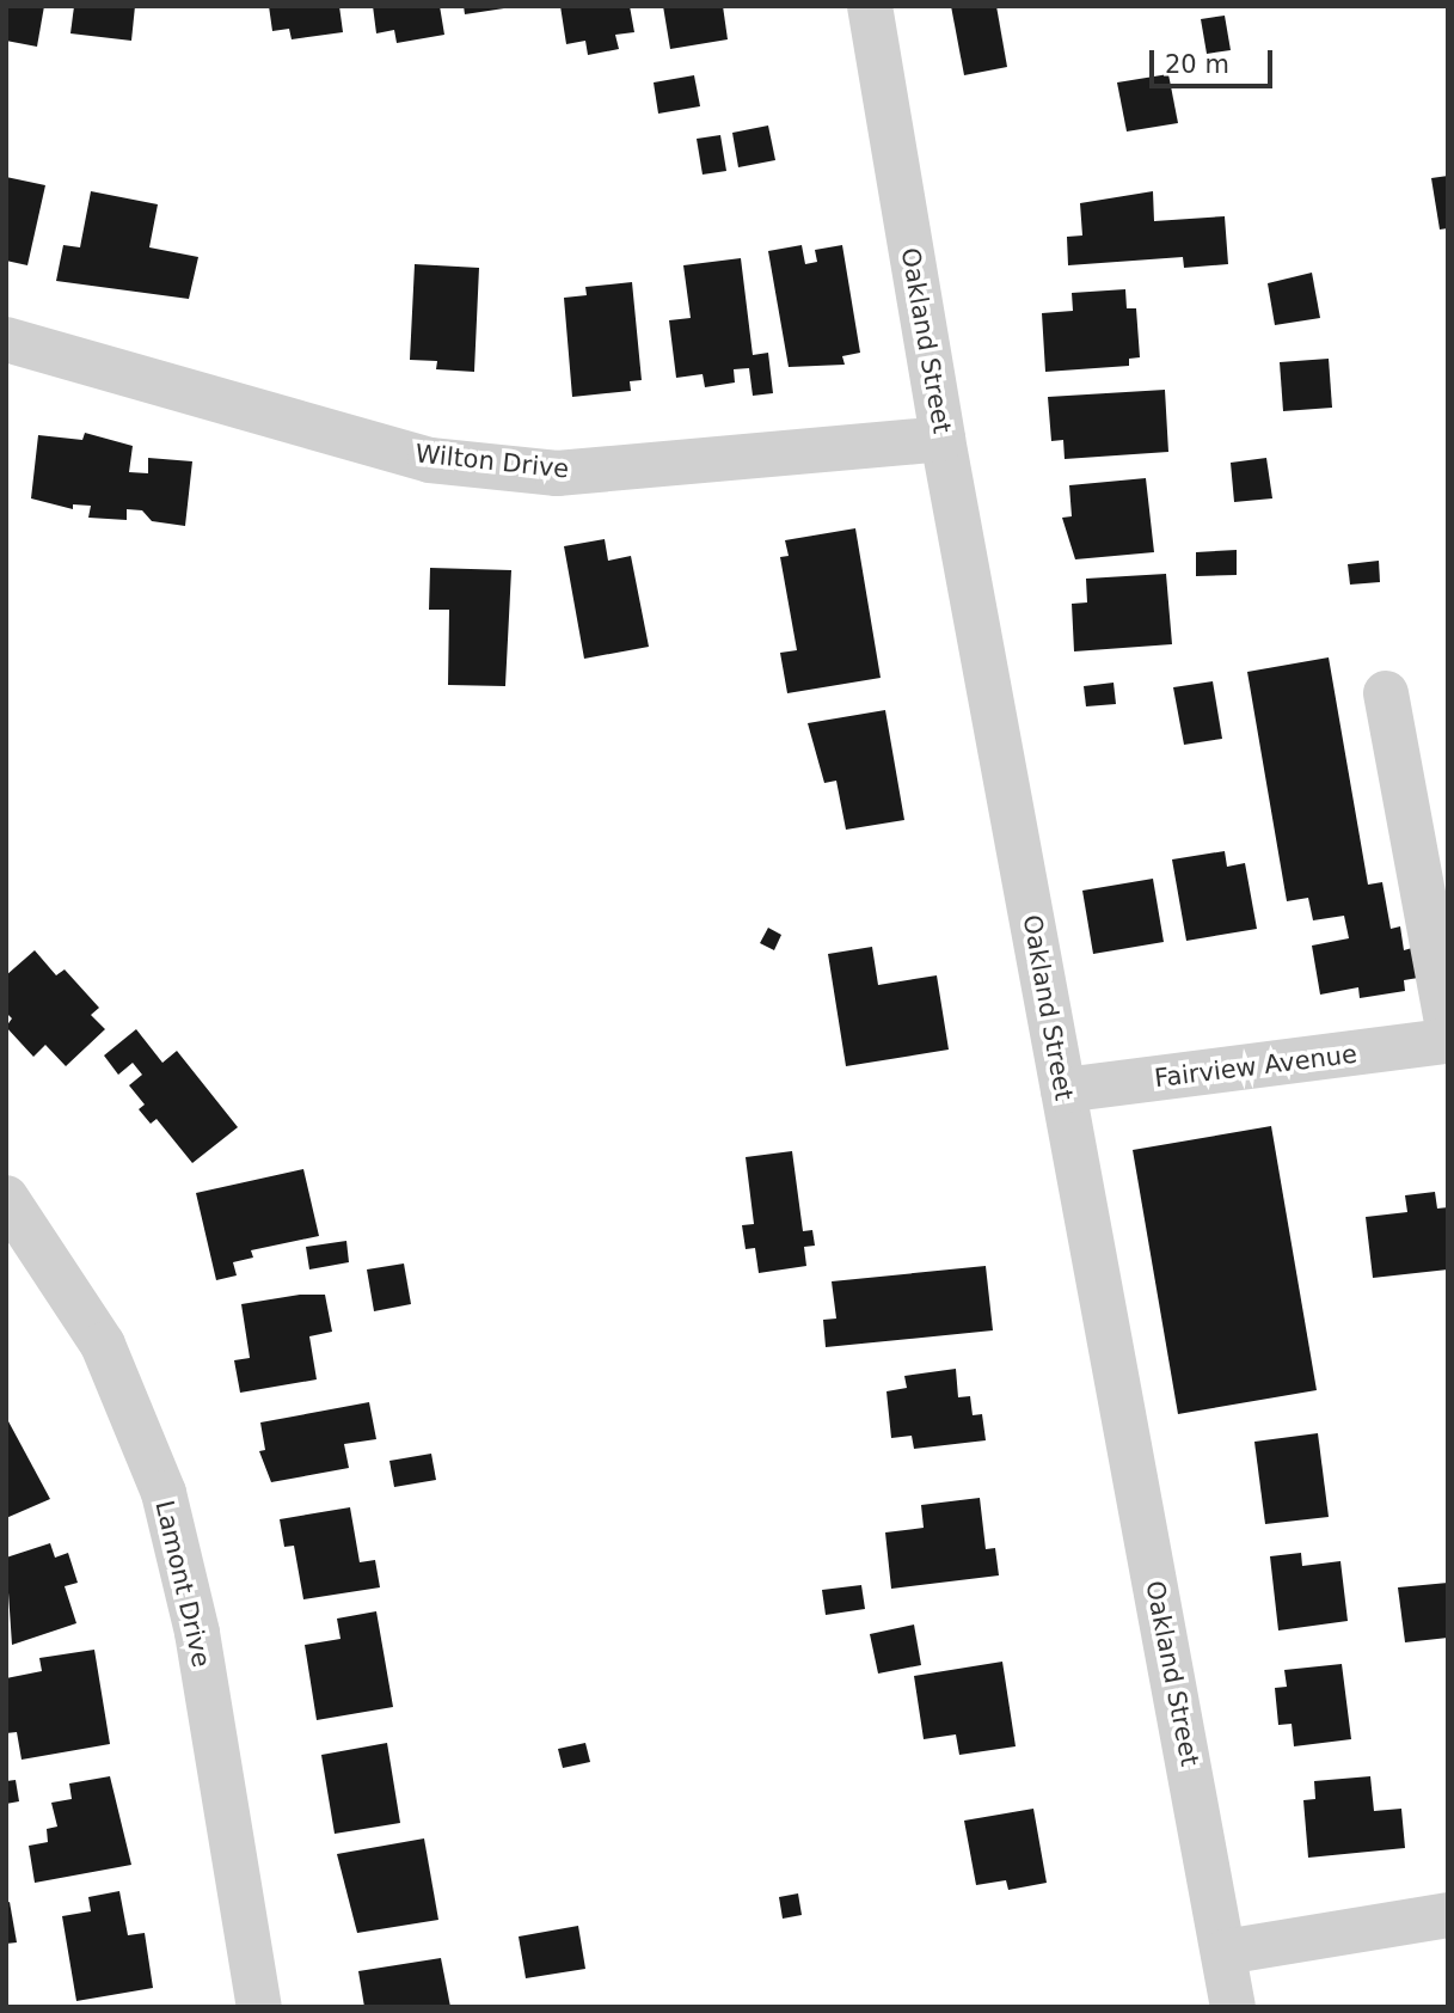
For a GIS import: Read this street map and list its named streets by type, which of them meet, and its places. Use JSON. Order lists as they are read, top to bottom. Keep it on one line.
{"streets":{"street":["Oakland Street","Wilton Drive","Fairview Avenue","Lamont Drive"]},"crossings":[["Oakland Street","Wilton Drive"],["Oakland Street","Fairview Avenue"]],"scale_bar":"20 m"}
